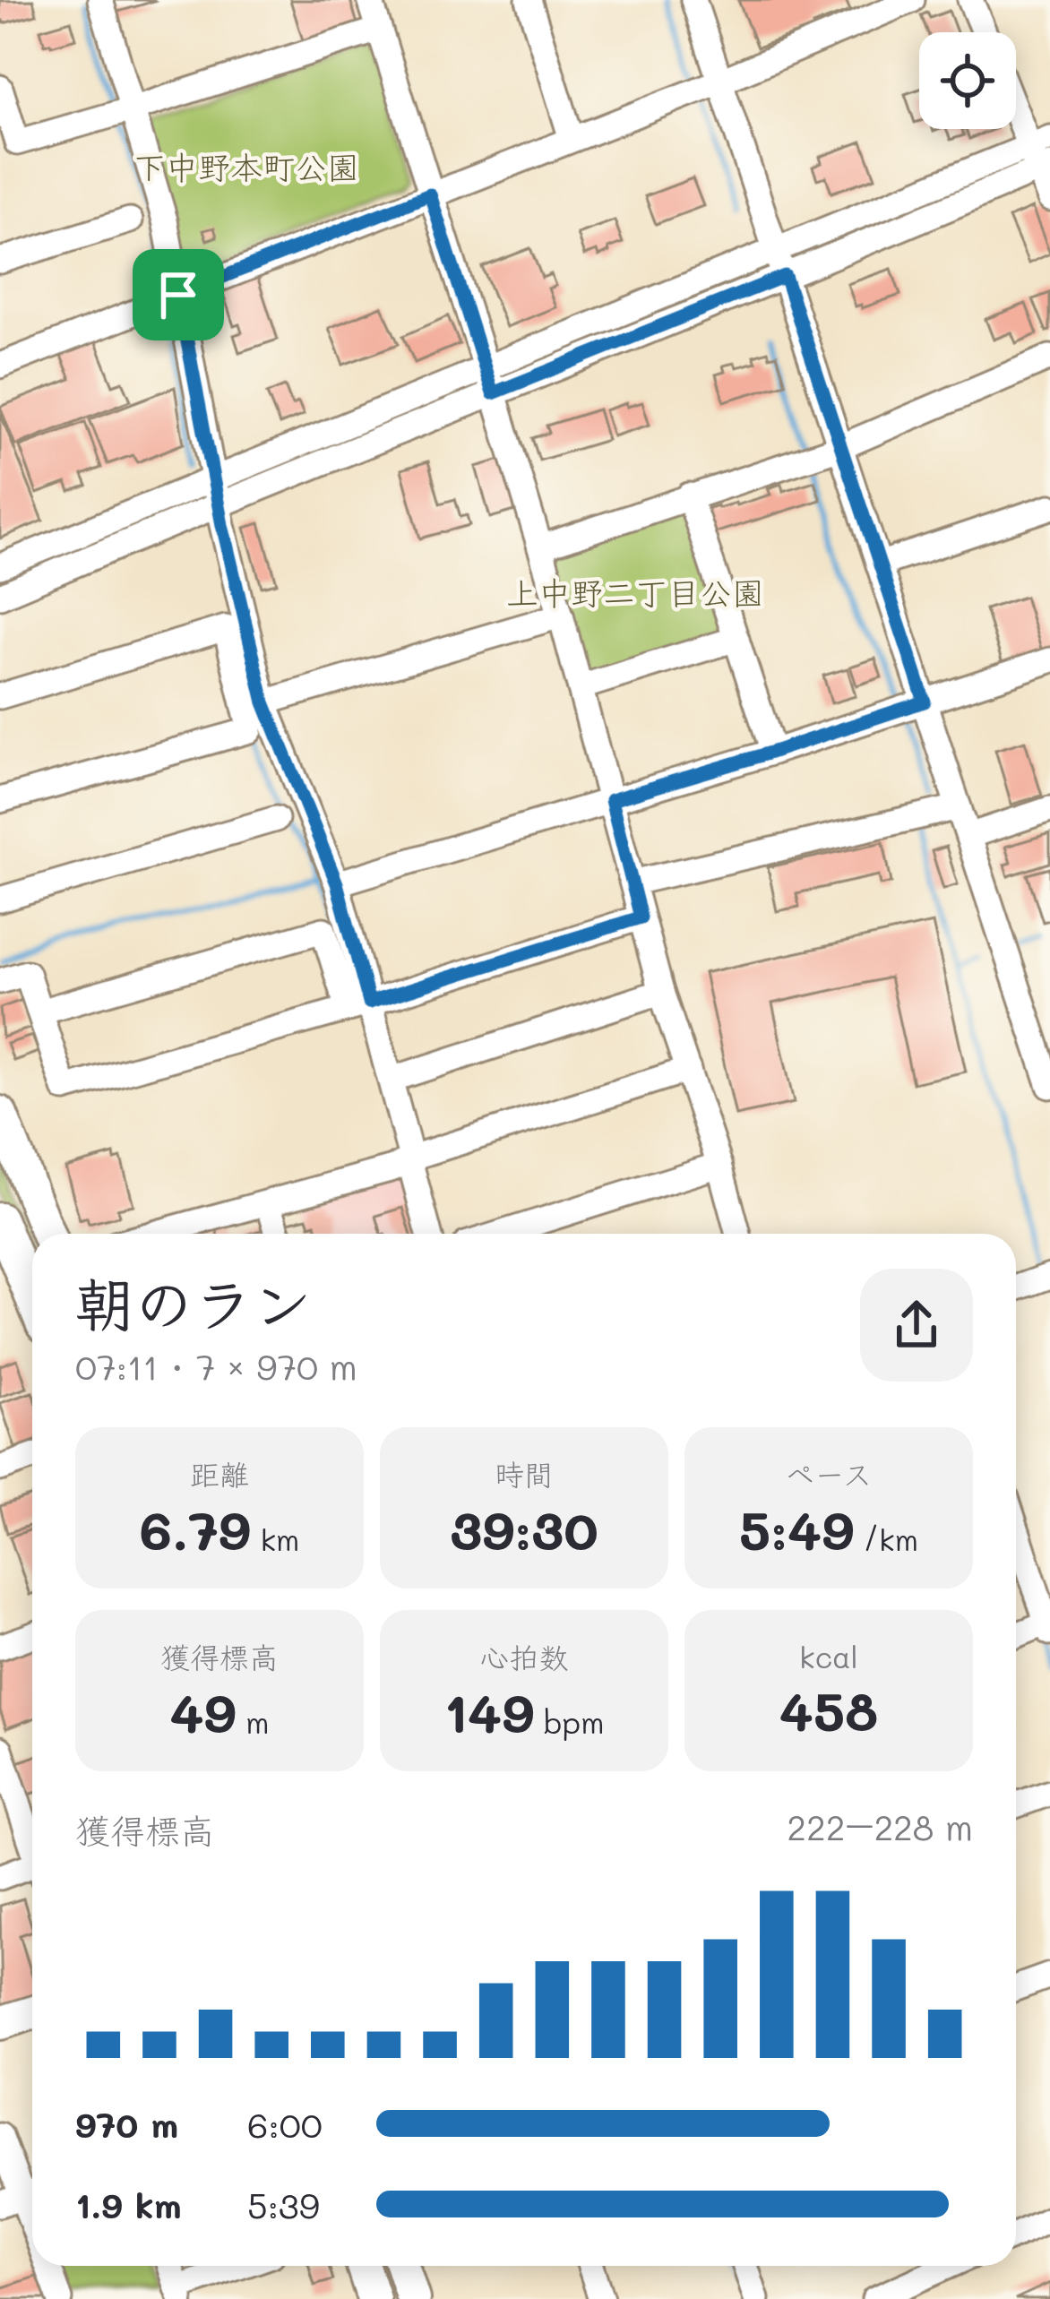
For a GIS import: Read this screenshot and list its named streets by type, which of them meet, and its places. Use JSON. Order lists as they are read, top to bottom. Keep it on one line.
{"parks":["下中野本町公園","上中野二丁目公園"],"page":{"heading":["朝のラン","07:11 · 7 × 970 m"],"stats":[["距離","6.79 km"],["時間","39:30"],["ペース","5:49 /km"],["獲得標高","49 m"],["心拍数","149 bpm"],["kcal","458"]],"chart":["獲得標高","222–228 m"],"list":[{"name":"970 m","note":"6:00"},{"name":"1.9 km","note":"5:39"}]}}
